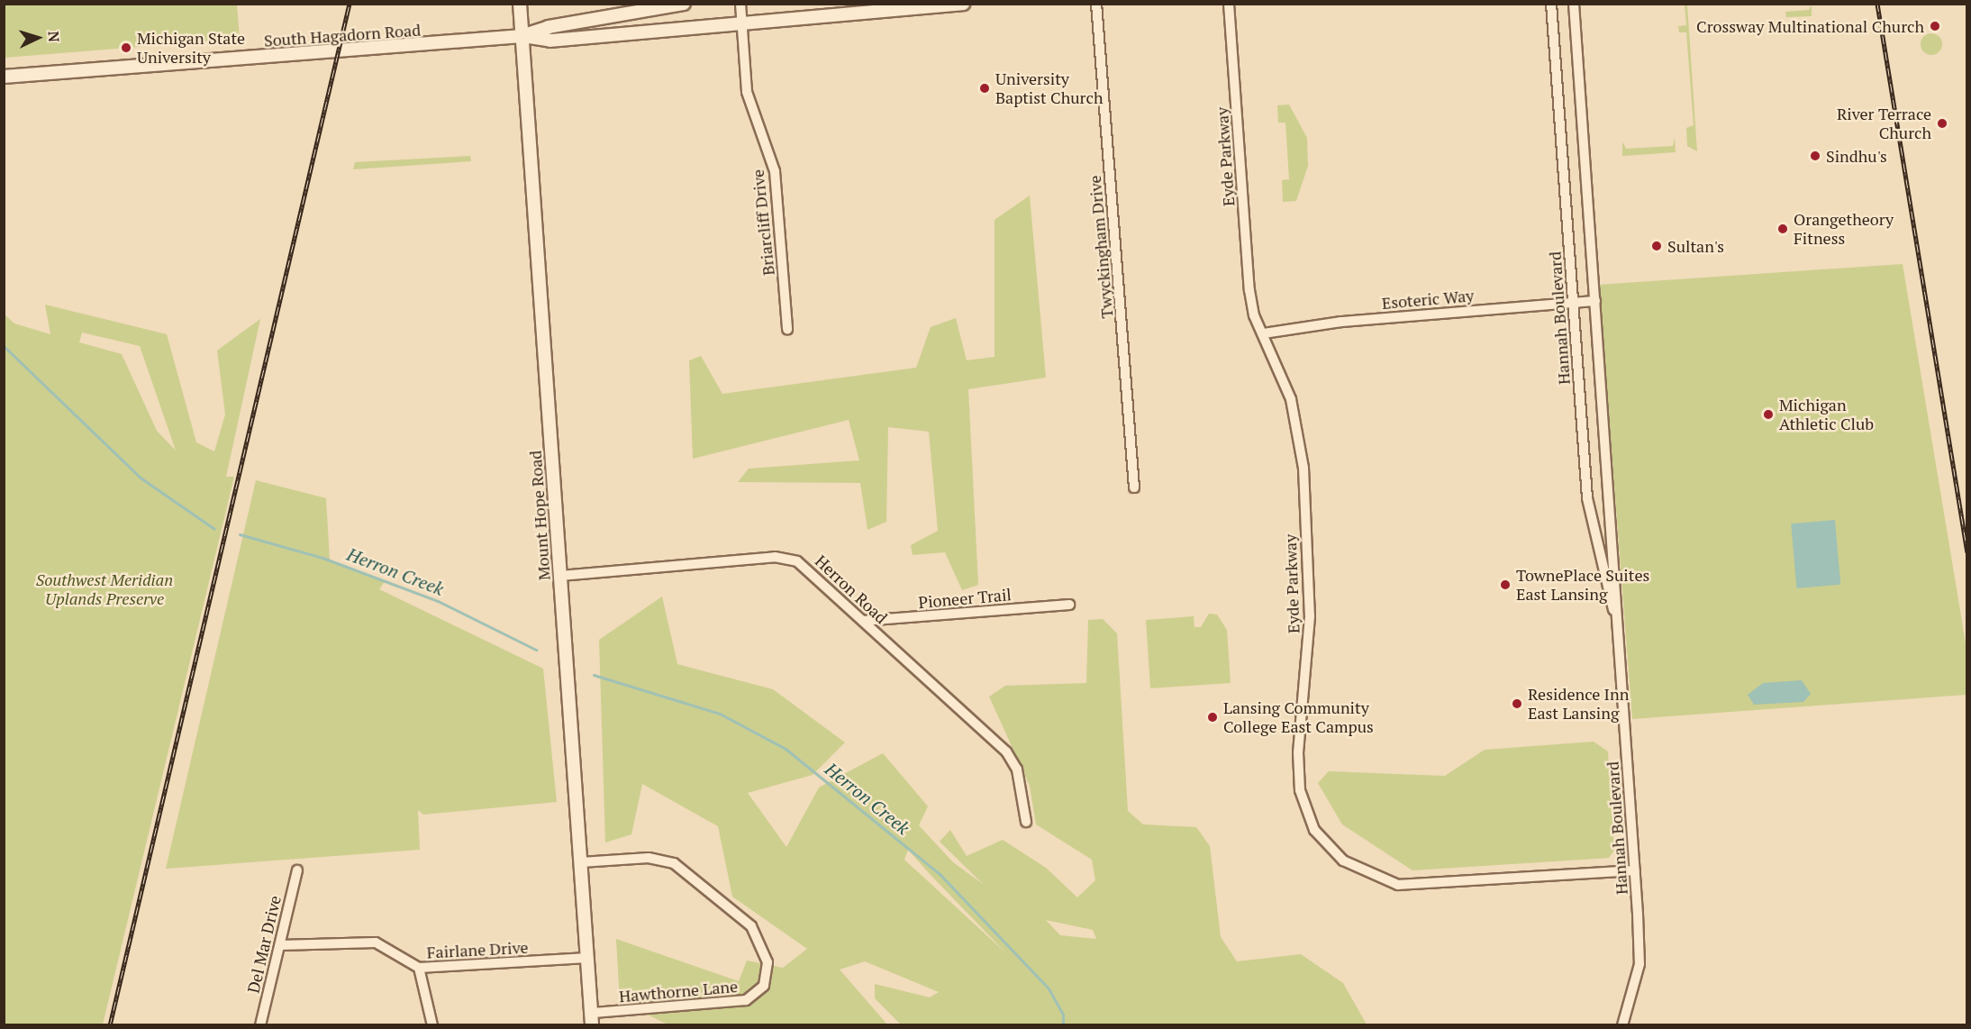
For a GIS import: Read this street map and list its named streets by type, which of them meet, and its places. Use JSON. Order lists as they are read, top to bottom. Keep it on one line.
{"streets":{"street":["South Hagadorn Road","Eyde Parkway","Briarcliff Drive","Twyckingham Drive","Esoteric Way","Hannah Boulevard","Mount Hope Road","Herron Road","Pioneer Trail","Del Mar Drive","Fairlane Drive","Hawthorne Lane"]},"crossings":[["South Hagadorn Road","Briarcliff Drive"],["South Hagadorn Road","Mount Hope Road"],["Eyde Parkway","Esoteric Way"],["Eyde Parkway","Hannah Boulevard"],["Esoteric Way","Hannah Boulevard"],["Mount Hope Road","Herron Road"],["Mount Hope Road","Fairlane Drive"],["Mount Hope Road","Hawthorne Lane"],["Herron Road","Pioneer Trail"],["Del Mar Drive","Fairlane Drive"]],"water":["Herron Creek"],"parks":["Southwest Meridian Uplands Preserve"],"places":["Crossway Multinational Church","Michigan State University","University Baptist Church","River Terrace Church","Sindhu's","Orangetheory Fitness","Sultan's","Michigan Athletic Club","TownePlace Suites East Lansing","Residence Inn East Lansing","Lansing Community College East Campus"],"north":"right"}
